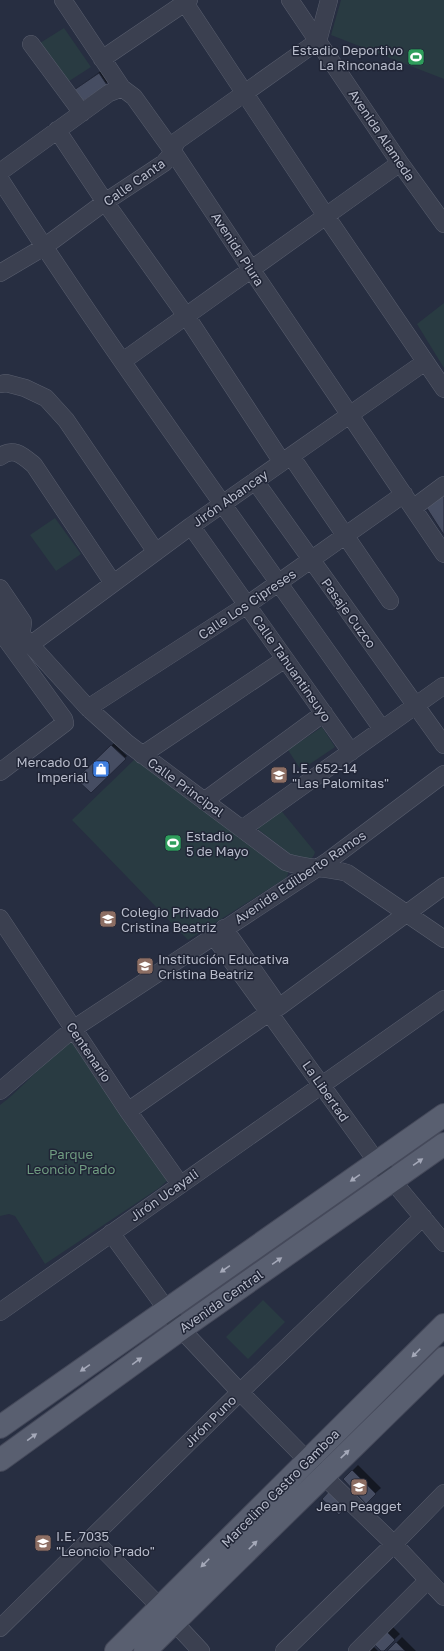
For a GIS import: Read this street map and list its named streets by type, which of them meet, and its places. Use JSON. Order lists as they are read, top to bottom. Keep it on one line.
{"streets":{"main road":["Avenida Central","Marcelino Castro Gamboa"],"street":["Avenida Alameda","Calle Canta","Avenida Piura","Jirón Abancay","Calle Los Cipreses","Pasaje Cuzco","Calle Tahuantinsuyo","Calle Principal","Avenida Edilberto Ramos","Centenario","La Libertad","Jirón Ucayali","Jirón Puno"]},"crossings":[["Avenida Alameda","Calle Canta"],["Calle Canta","Avenida Piura"],["Avenida Piura","Jirón Abancay"],["Avenida Piura","Calle Los Cipreses"],["Jirón Abancay","Pasaje Cuzco"],["Jirón Abancay","Calle Tahuantinsuyo"],["Jirón Abancay","Calle Principal"],["Calle Los Cipreses","Pasaje Cuzco"],["Calle Los Cipreses","Calle Tahuantinsuyo"],["Calle Los Cipreses","Calle Principal"],["Calle Principal","Avenida Edilberto Ramos"],["Avenida Edilberto Ramos","Centenario"],["Avenida Edilberto Ramos","La Libertad"],["Centenario","Jirón Ucayali"],["La Libertad","Jirón Ucayali"],["La Libertad","Avenida Central"],["La Libertad","Jirón Puno"]],"parks":["Parque Leoncio Prado"],"places":{"sports":["Estadio Deportivo La Rinconada","Estadio 5 de Mayo"],"shop":["Mercado 01 Imperial"],"school or university":["I.E. 652-14 \"Las Palomitas\"","Colegio Privado Cristina Beatriz","Institución Educativa Cristina Beatriz","Jean Peagget","I.E. 7035 \"Leoncio Prado\""]}}
